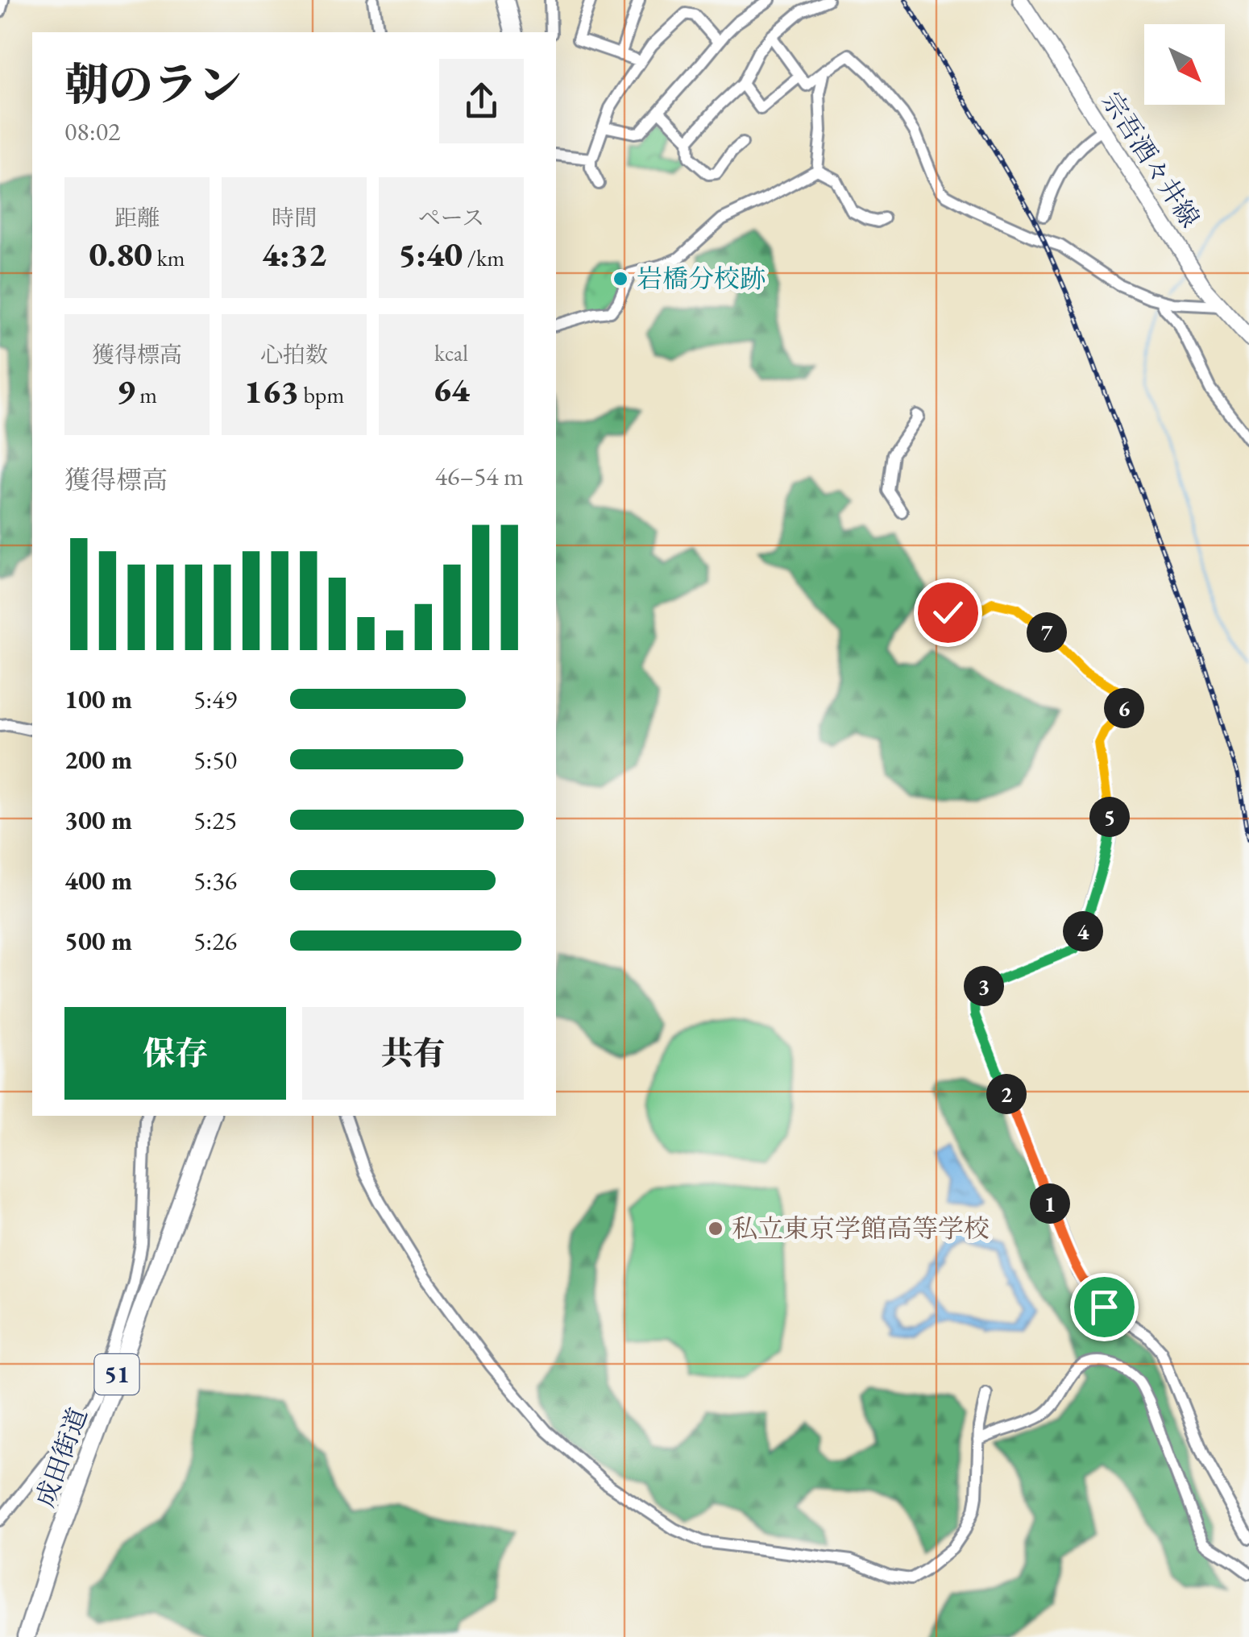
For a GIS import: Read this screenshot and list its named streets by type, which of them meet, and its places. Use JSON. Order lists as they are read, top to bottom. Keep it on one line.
{"streets":{"highway":["51","成田街道"],"main road":["宗吾酒々井線"]},"places":["岩橋分校跡","私立東京学館高等学校"],"north":"bottom right","page":{"heading":["朝のラン","08:02"],"stats":[["距離","0.80 km"],["時間","4:32"],["ペース","5:40 /km"],["獲得標高","9 m"],["心拍数","163 bpm"],["kcal","64"]],"chart":["獲得標高","46–54 m"],"pins":["7","6","5","4","3","2","1"],"list":[{"name":"100 m","note":"5:49"},{"name":"200 m","note":"5:50"},{"name":"300 m","note":"5:25"},{"name":"400 m","note":"5:36"},{"name":"500 m","note":"5:26"}],"buttons":["保存","共有"]}}
